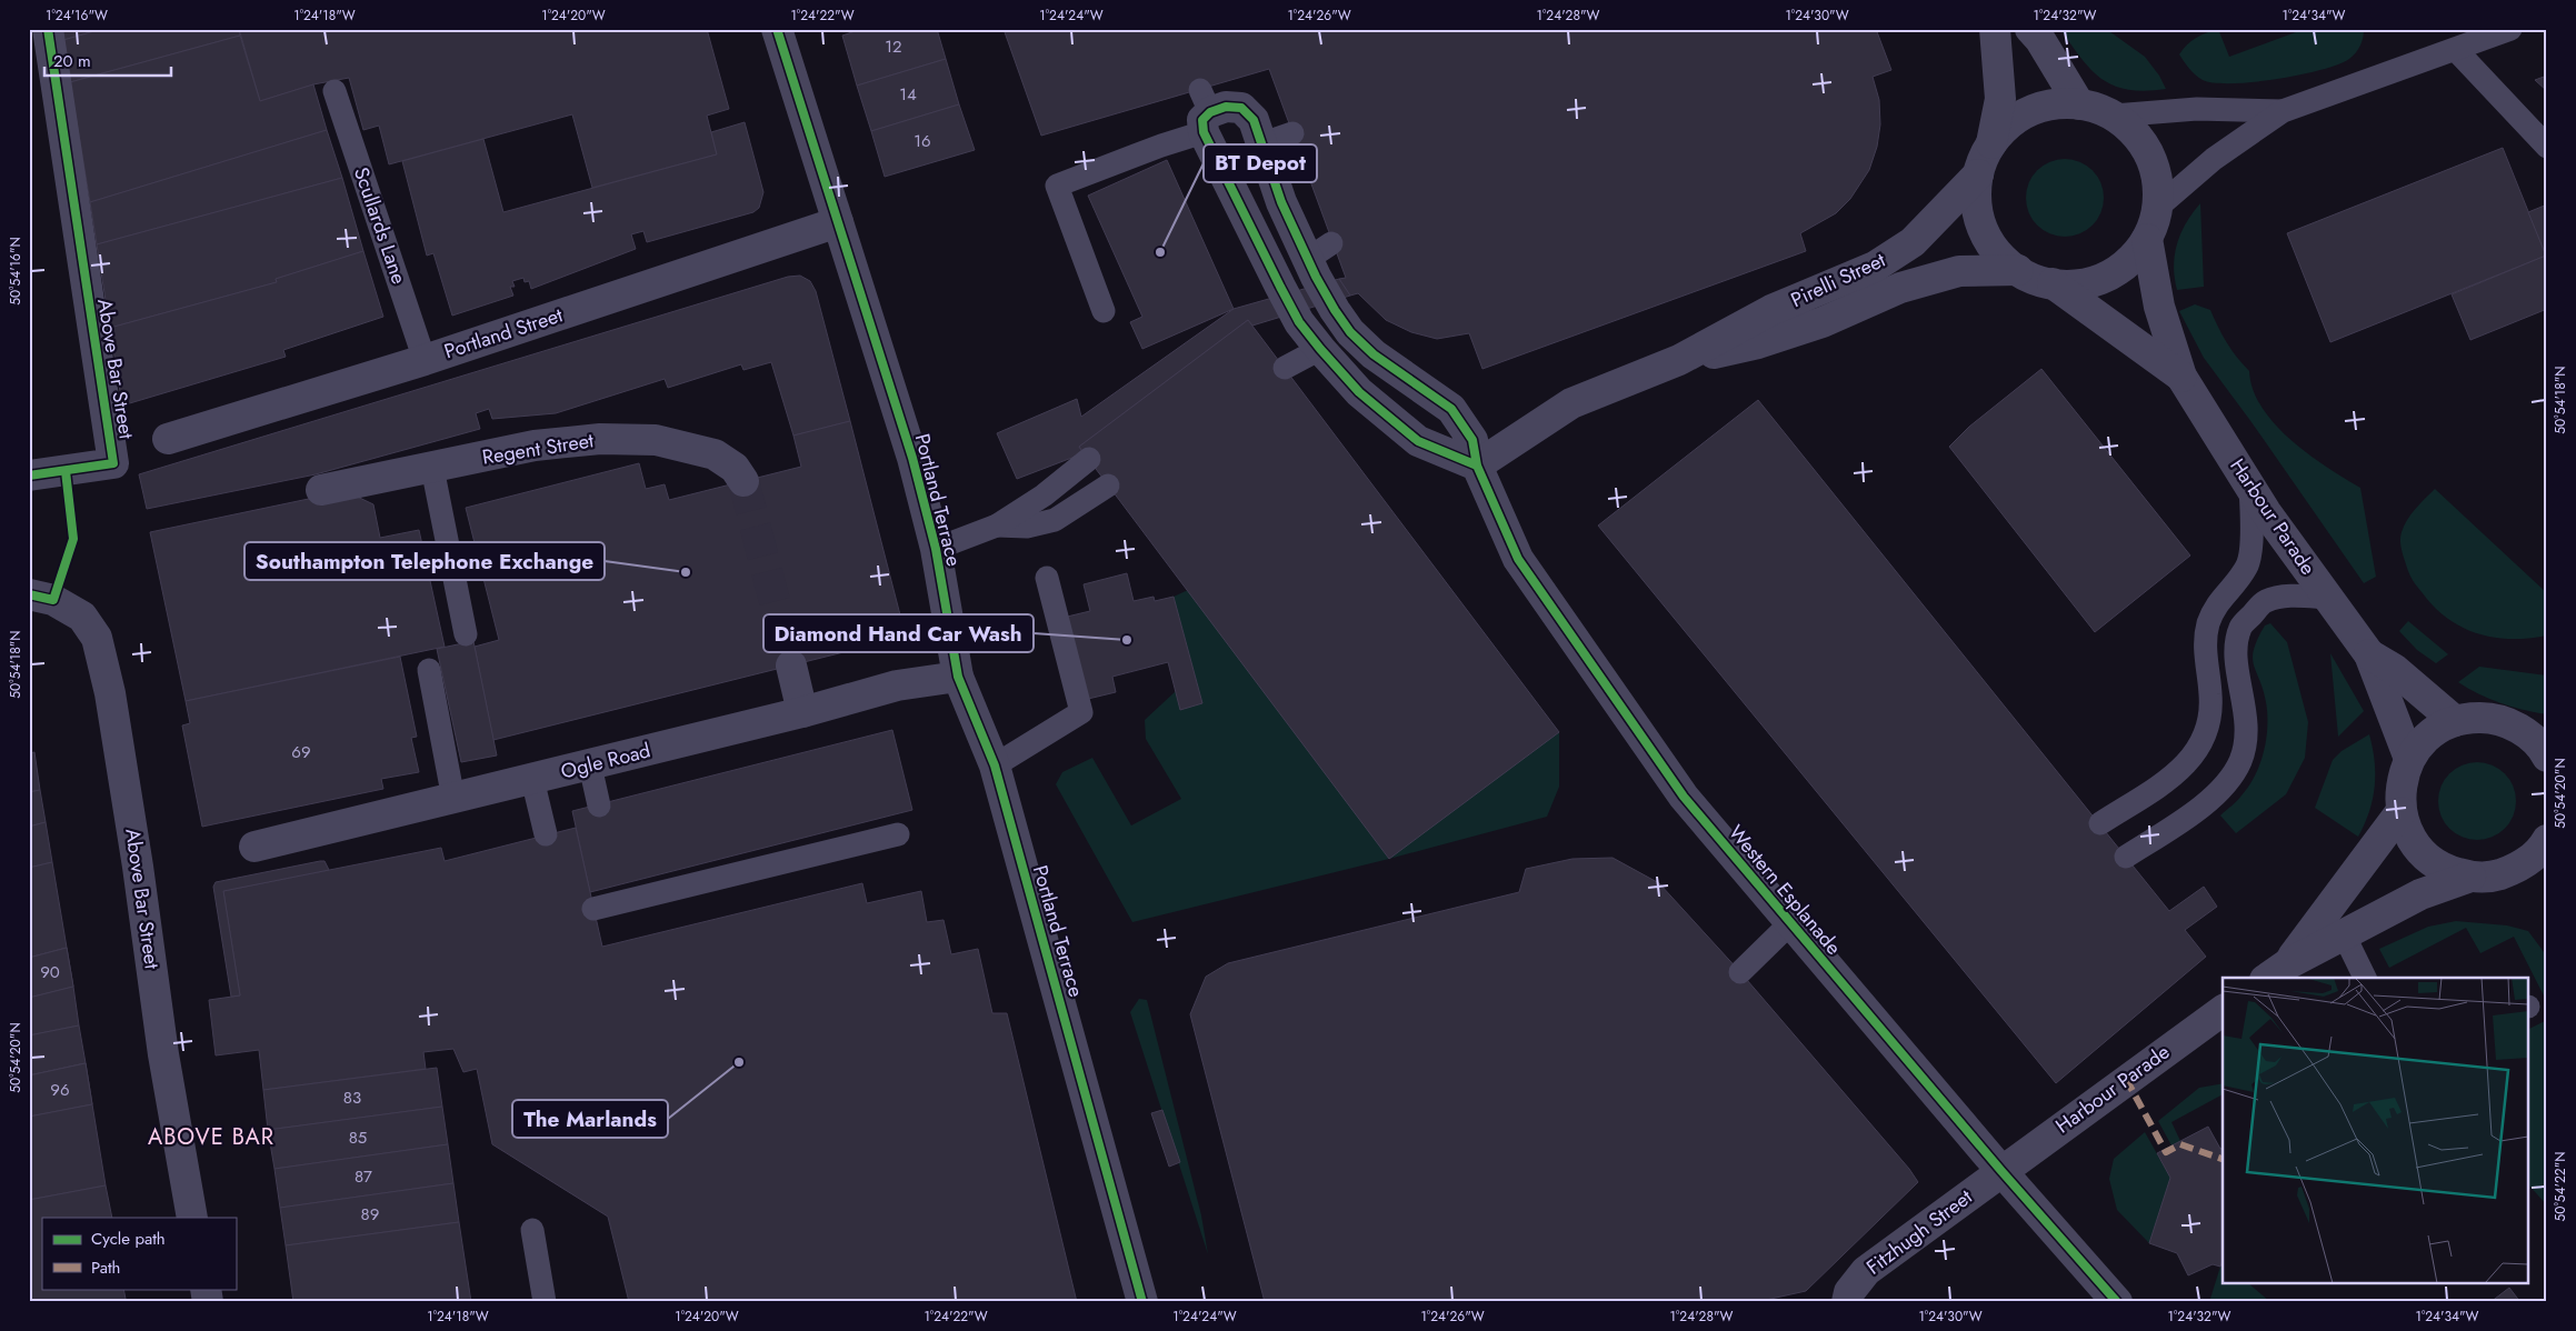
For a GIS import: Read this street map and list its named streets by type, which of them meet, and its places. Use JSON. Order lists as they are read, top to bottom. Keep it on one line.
{"streets":{"street":["Pirelli Street","Portland Street","Above Bar Street","Regent Street","Portland Terrace","Harbour Parade","Ogle Road","Western Esplanade","Fitzhugh Street"],"lane":["Scullards Lane"]},"crossings":[["Scullards Lane","Portland Street"],["Pirelli Street","Harbour Parade"],["Pirelli Street","Western Esplanade"],["Portland Street","Portland Terrace"],["Portland Terrace","Ogle Road"],["Harbour Parade","Western Esplanade"],["Harbour Parade","Fitzhugh Street"],["Western Esplanade","Fitzhugh Street"]],"districts":["ABOVE BAR"],"places":["BT Depot","Southampton Telephone Exchange","Diamond Hand Car Wash","The Marlands"],"house_numbers":["12","14","16","69","90","96","83","85","87","89"],"legend":["Cycle path","Path"],"scale_bar":"20 m","coordinates":["1°24'16\"W","1°24'18\"W","1°24'20\"W","1°24'22\"W","1°24'24\"W","1°24'26\"W","1°24'28\"W","1°24'30\"W","1°24'32\"W","1°24'34\"W","50°54'16\"N","50°54'18\"N","50°54'20\"N","50°54'22\"N"]}
